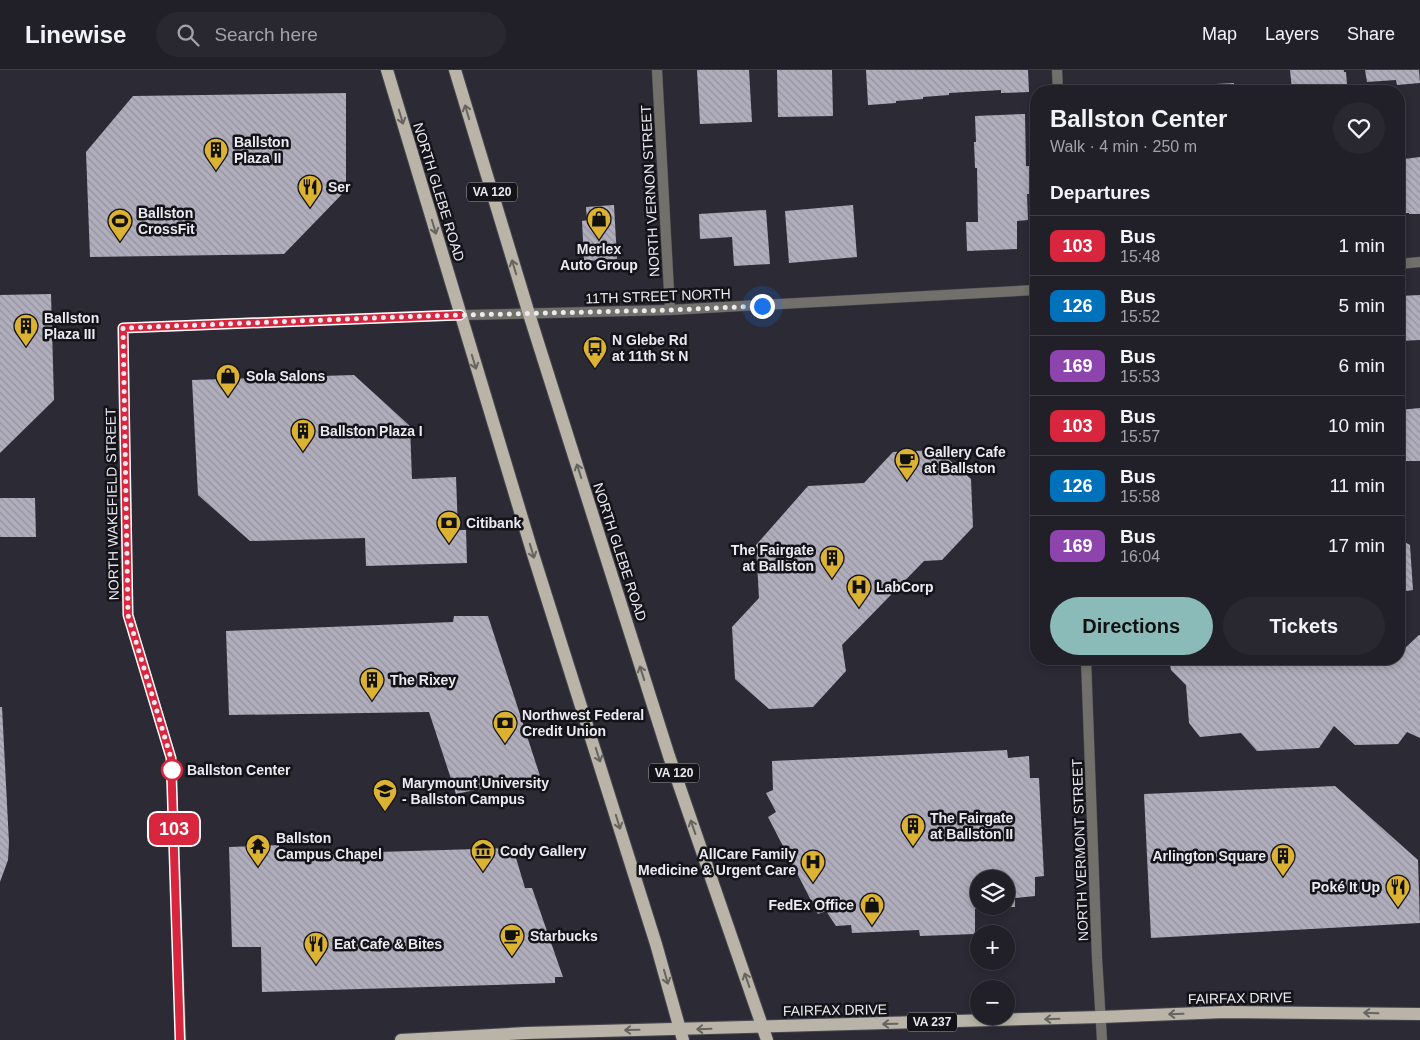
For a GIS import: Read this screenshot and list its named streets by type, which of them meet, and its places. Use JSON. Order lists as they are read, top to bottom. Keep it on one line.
{"streets":{"main road":["NORTH GLEBE ROAD","VA 120","FAIRFAX DRIVE","VA 237"],"street":["NORTH VERNON STREET","11TH STREET NORTH","NORTH WAKEFIELD STREET","NORTH VERMONT STREET"]},"crossings":[["NORTH VERNON STREET","11TH STREET NORTH"],["NORTH GLEBE ROAD","11TH STREET NORTH"],["NORTH GLEBE ROAD","NORTH WAKEFIELD STREET"],["NORTH GLEBE ROAD","FAIRFAX DRIVE"],["11TH STREET NORTH","NORTH WAKEFIELD STREET"],["NORTH VERMONT STREET","FAIRFAX DRIVE"]],"one_way":["FAIRFAX DRIVE"],"places":{"building":["Ballston Plaza II","Ballston Plaza III","Ballston Plaza I","The Fairgate at Ballston","The Rixey","The Fairgate at Ballston II","Arlington Square"],"restaurant":["Ser","Poké It Up","Eat Cafe & Bites"],"shop":["Merlex Auto Group","Sola Salons","FedEx Office"],"sports":["Ballston CrossFit"],"bus stop":["N Glebe Rd at 11th St N"],"cafe":["Gallery Cafe at Ballston","Starbucks"],"bank":["Citibank","Northwest Federal Credit Union"],"hospital":["LabCorp","AllCare Family Medicine & Urgent Care"],"other":["Ballston Center"],"school or university":["Marymount University - Ballston Campus"],"temple":["Ballston Campus Chapel"],"museum":["Cody Gallery"]},"lines":["bus line 103"],"page":{"header":"Linewise","search":"Search here","nav":["Map","Layers","Share"],"on_map":"103","heading":[["Ballston Center","Walk · 4 min · 250 m"],"Departures"],"list":[{"mark":"103","name":"Bus","note":"15:48","value":"1 min"},{"mark":"126","name":"Bus","note":"15:52","value":"5 min"},{"mark":"169","name":"Bus","note":"15:53","value":"6 min"},{"mark":"103","name":"Bus","note":"15:57","value":"10 min"},{"mark":"126","name":"Bus","note":"15:58","value":"11 min"},{"mark":"169","name":"Bus","note":"16:04","value":"17 min"}],"buttons":["Directions","Tickets"],"map_buttons":["+","−"]}}
